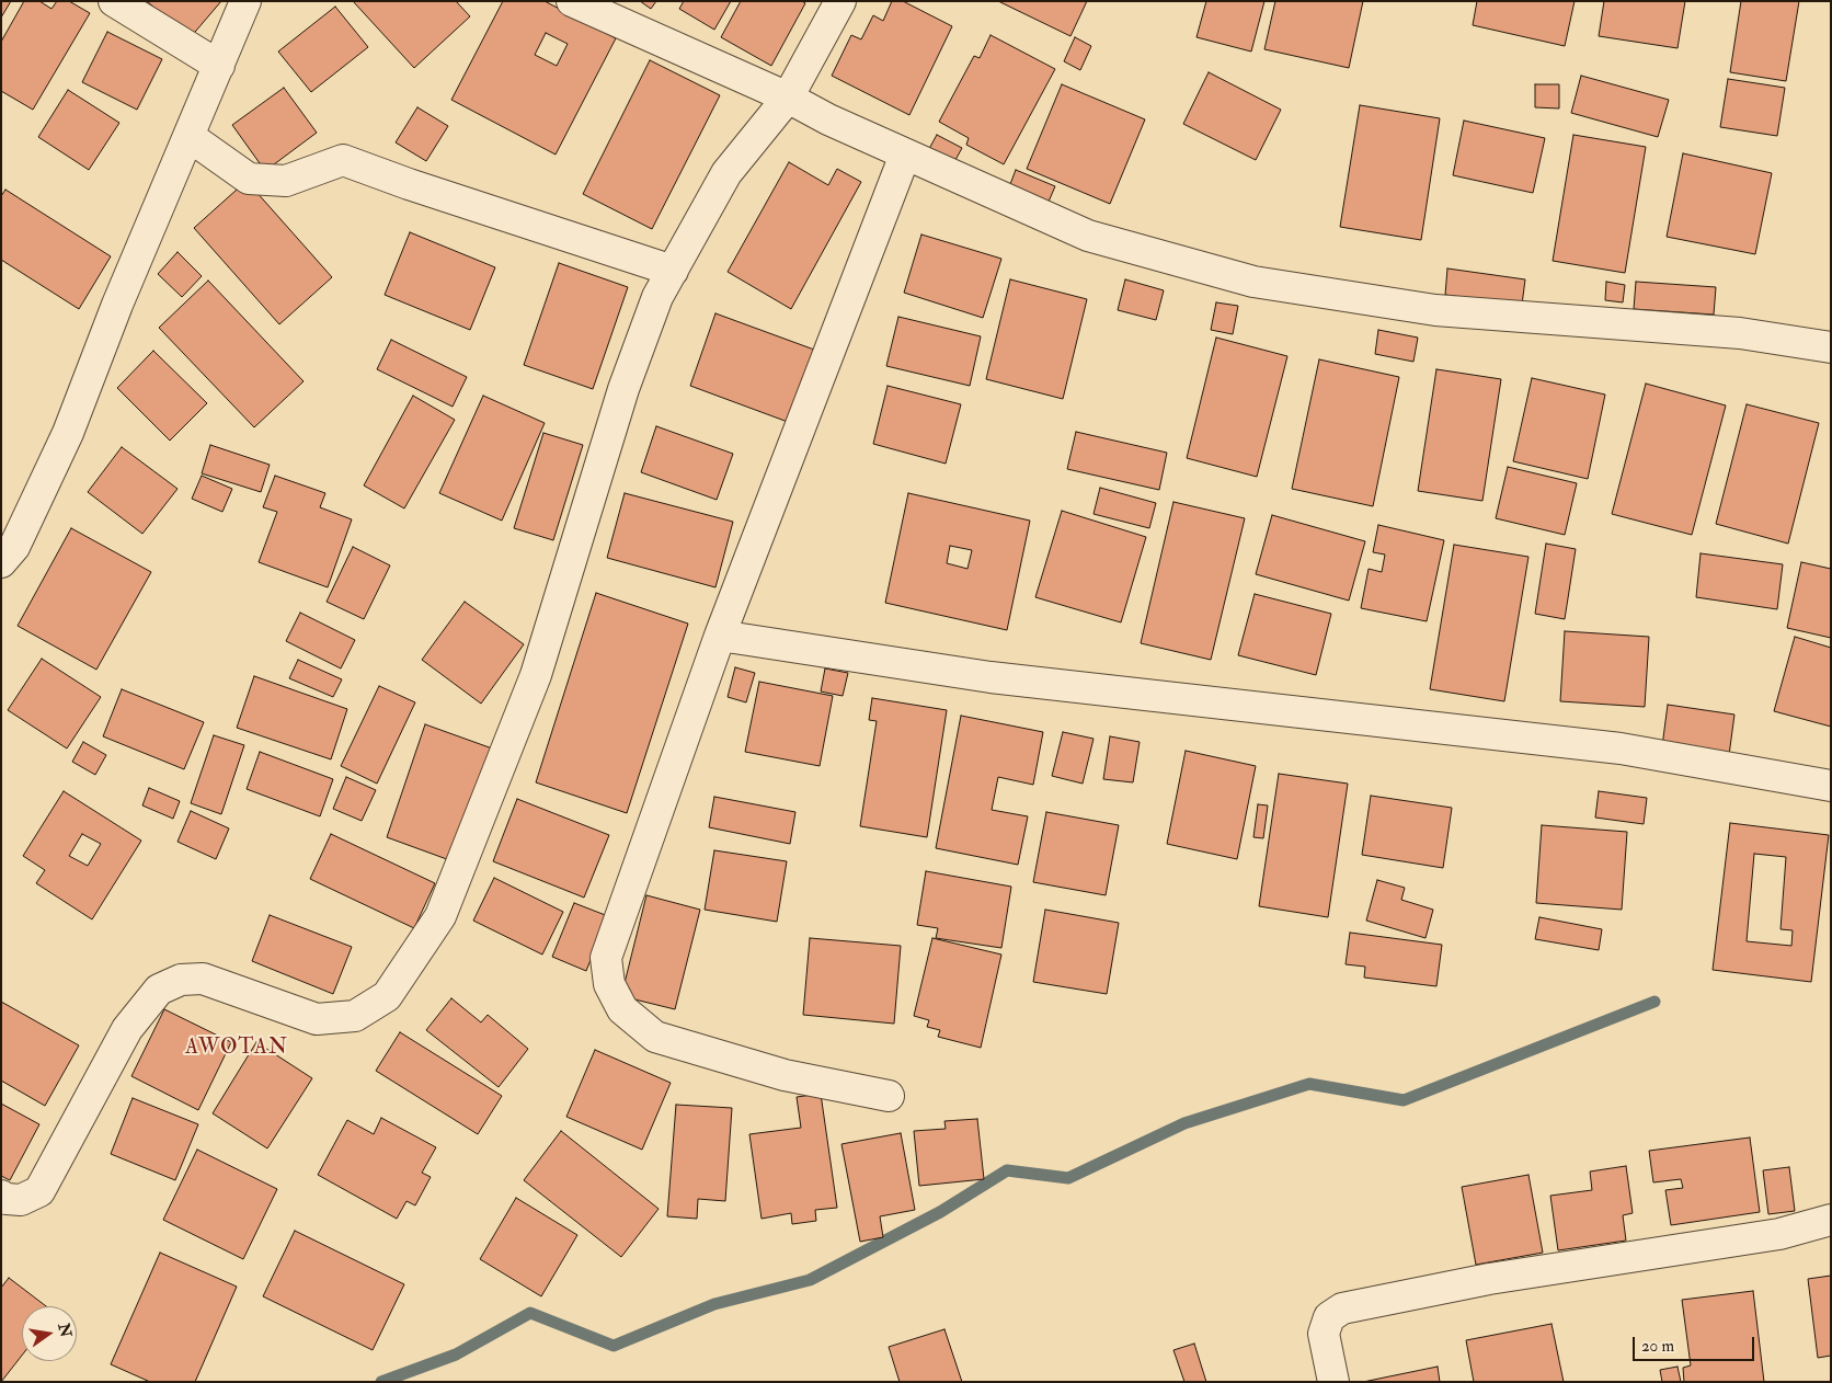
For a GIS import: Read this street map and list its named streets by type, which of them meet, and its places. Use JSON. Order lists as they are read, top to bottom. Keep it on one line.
{"districts":["AWOTAN"],"scale_bar":"20 m","north":"right"}
